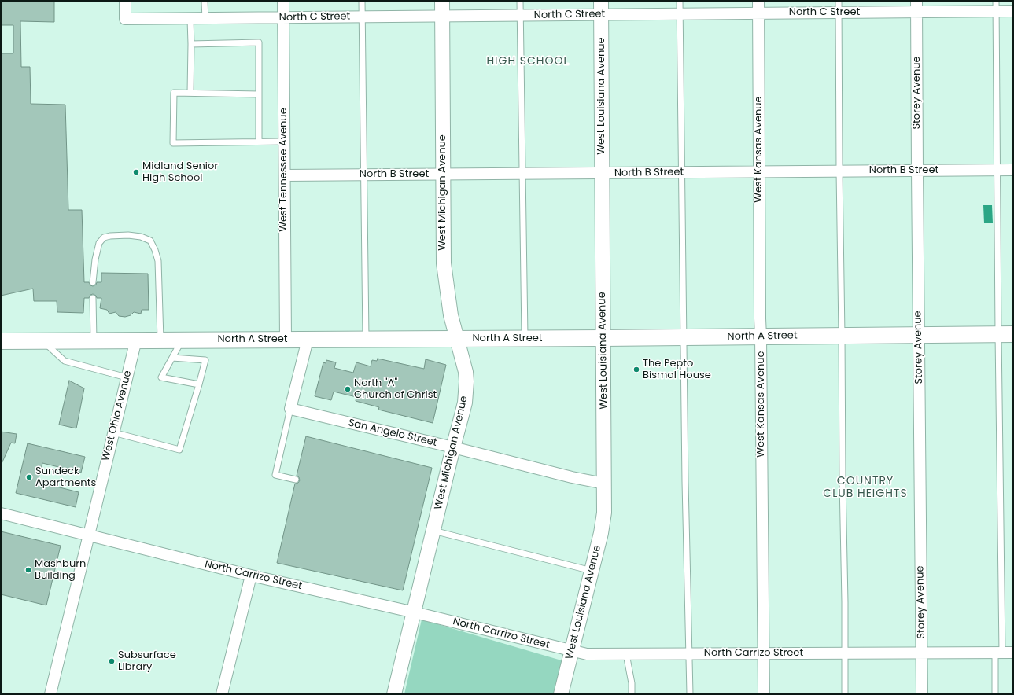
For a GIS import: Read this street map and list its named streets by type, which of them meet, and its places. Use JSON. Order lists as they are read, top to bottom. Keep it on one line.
{"streets":{"main road":["North A Street"],"street":["North C Street","Storey Avenue","West Louisiana Avenue","West Kansas Avenue","West Tennessee Avenue","North B Street","West Michigan Avenue","West Ohio Avenue","San Angelo Street","North Carrizo Street"]},"crossings":[["North C Street","Storey Avenue"],["North C Street","West Louisiana Avenue"],["North C Street","West Kansas Avenue"],["North C Street","West Tennessee Avenue"],["North C Street","West Michigan Avenue"],["Storey Avenue","North B Street"],["Storey Avenue","North A Street"],["Storey Avenue","North Carrizo Street"],["West Louisiana Avenue","North B Street"],["West Louisiana Avenue","North A Street"],["West Louisiana Avenue","San Angelo Street"],["West Louisiana Avenue","North Carrizo Street"],["West Kansas Avenue","North B Street"],["West Kansas Avenue","North A Street"],["West Kansas Avenue","North Carrizo Street"],["West Tennessee Avenue","North B Street"],["West Tennessee Avenue","North A Street"],["North B Street","West Michigan Avenue"],["West Michigan Avenue","North A Street"],["West Michigan Avenue","San Angelo Street"],["West Michigan Avenue","North Carrizo Street"],["North A Street","West Ohio Avenue"],["West Ohio Avenue","North Carrizo Street"]],"districts":["HIGH SCHOOL","COUNTRY CLUB HEIGHTS"],"places":["Midland Senior High School","The Pepto Bismol House","North \"A\" Church of Christ","Sundeck Apartments","Mashburn Building","Subsurface Library"]}
